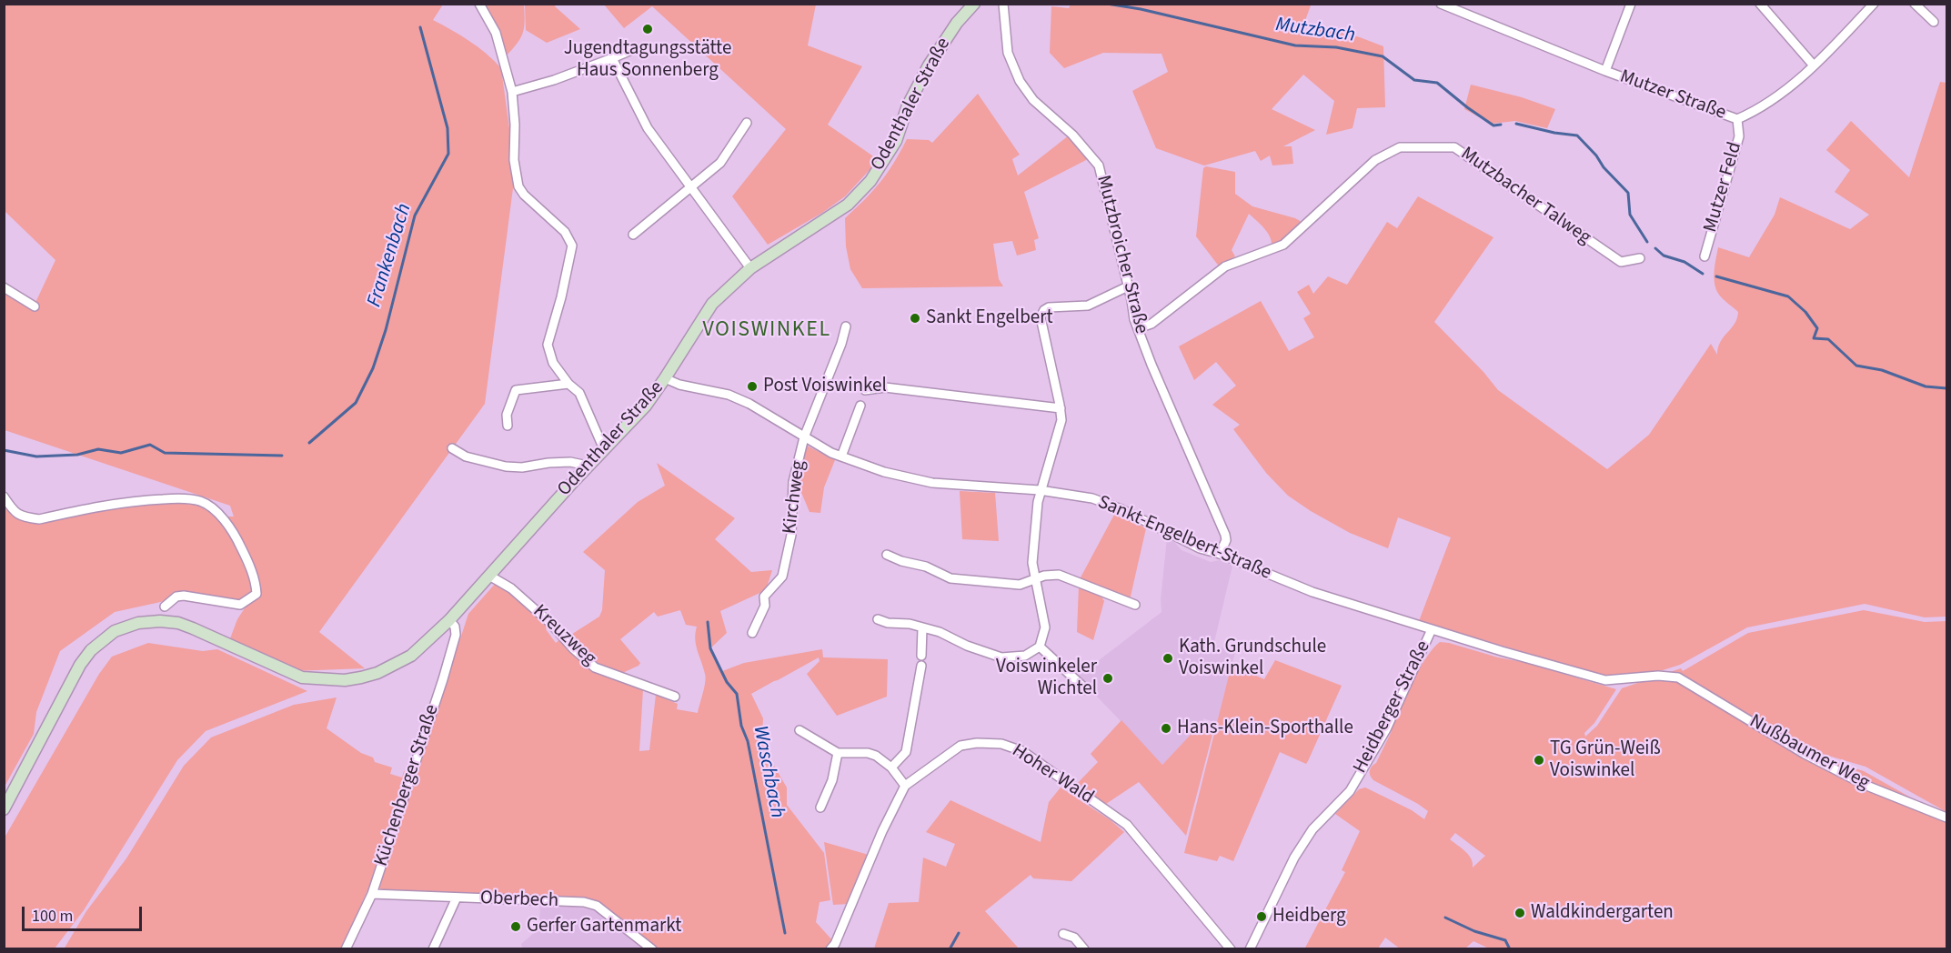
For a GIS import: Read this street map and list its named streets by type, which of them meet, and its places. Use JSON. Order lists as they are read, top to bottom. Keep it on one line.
{"streets":{"main road":["Odenthaler Straße"],"street":["Mutzer Straße","Mutzer Feld","Mutzbacher Talweg","Mutzbroicher Straße","Kirchweg","Sankt-Engelbert-Straße","Kreuzweg","Heidberger Straße","Nußbaumer Weg","Hoher Wald","Küchenberger Straße","Oberbech"]},"crossings":[["Mutzer Straße","Mutzer Feld"],["Odenthaler Straße","Sankt-Engelbert-Straße"],["Odenthaler Straße","Kreuzweg"],["Odenthaler Straße","Küchenberger Straße"],["Mutzbacher Talweg","Mutzbroicher Straße"],["Mutzbroicher Straße","Sankt-Engelbert-Straße"],["Kirchweg","Sankt-Engelbert-Straße"],["Sankt-Engelbert-Straße","Heidberger Straße"],["Sankt-Engelbert-Straße","Nußbaumer Weg"],["Küchenberger Straße","Oberbech"]],"districts":["VOISWINKEL"],"water":["Mutzbach","Frankenbach","Waschbach"],"places":["Jugendtagungsstätte Haus Sonnenberg","Sankt Engelbert","Post Voiswinkel","Kath. Grundschule Voiswinkel","Voiswinkeler Wichtel","Hans-Klein-Sporthalle","TG Grün-Weiß Voiswinkel","Waldkindergarten","Heidberg","Gerfer Gartenmarkt"],"scale_bar":"100 m"}
